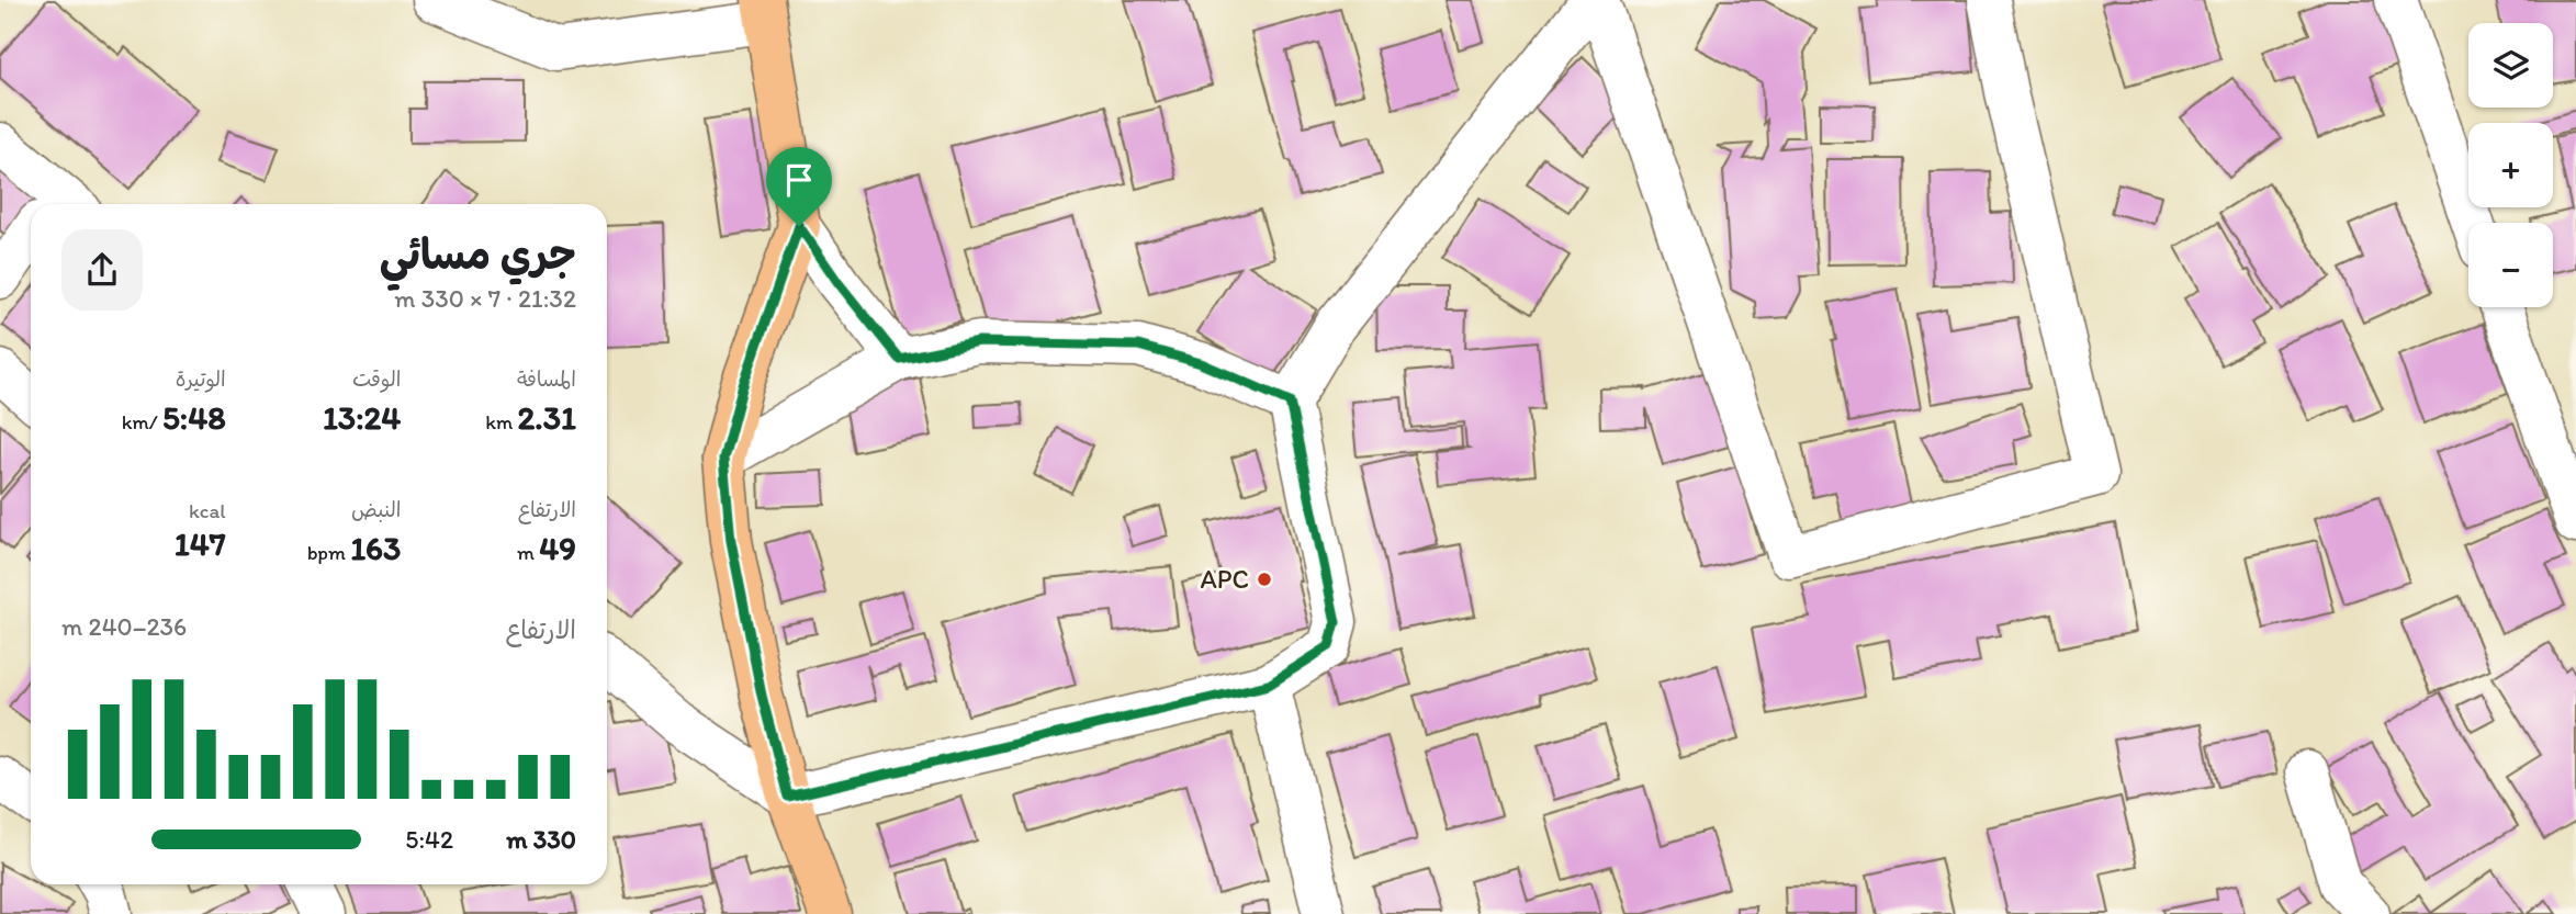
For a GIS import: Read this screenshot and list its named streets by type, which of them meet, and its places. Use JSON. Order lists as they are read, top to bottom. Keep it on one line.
{"places":["APC"],"page":{"map_buttons":["+","−"],"heading":["جري مسائي","21:32 · 7 × 330 m"],"stats":[["المسافة","2.31 km"],["الوقت","13:24"],["الوتيرة","5:48 /km"],["الارتفاع","49 m"],["النبض","163 bpm"],["kcal","147"]],"chart":["الارتفاع","236–240 m"],"list":[{"name":"330 m","note":"5:42"}]}}
